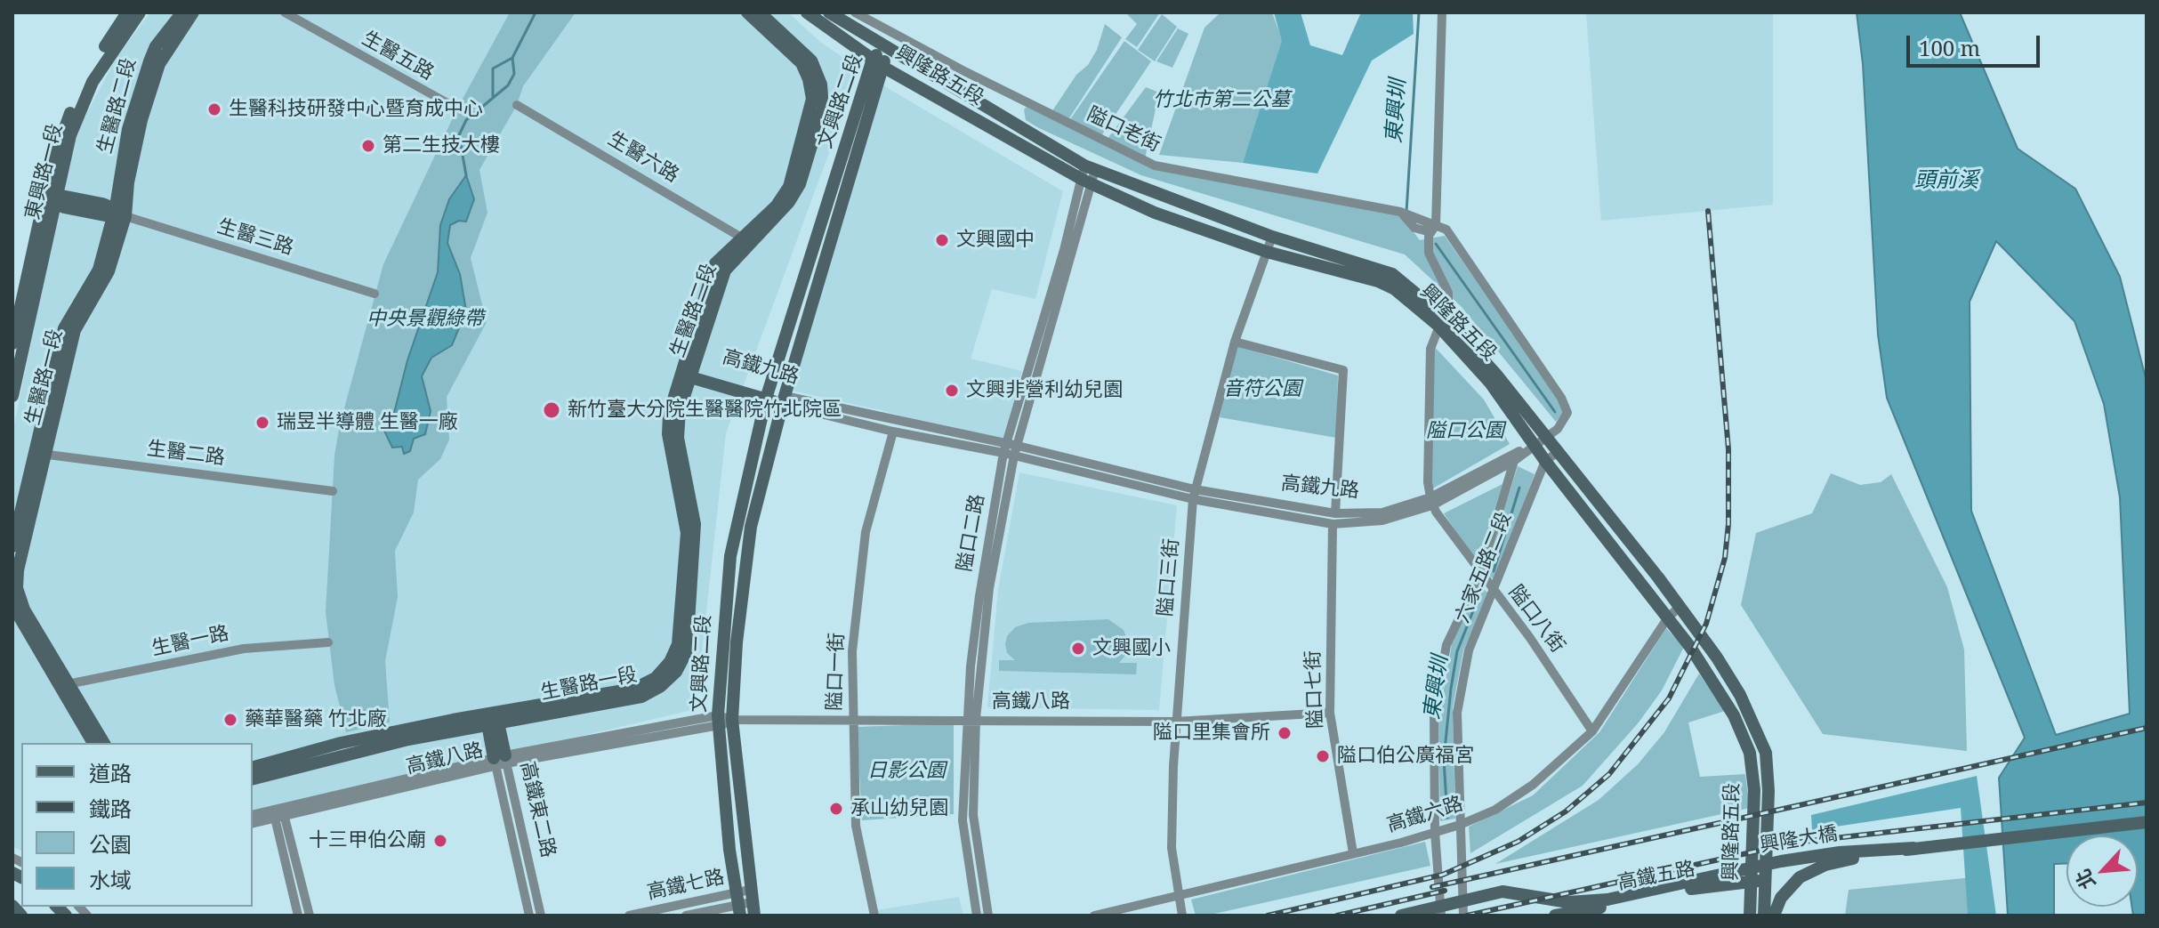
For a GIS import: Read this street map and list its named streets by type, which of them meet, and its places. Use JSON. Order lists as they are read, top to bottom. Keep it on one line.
{"streets":{"street":["生醫五路","興隆路五段","文興路二段","生醫路二段","隘口老街","生醫六路","東興路一段","生醫三路","高鐵九路","生醫路一段","生醫二路","隘口二路","六家五路二段","隘口三街","隘口八街","生醫一路","隘口一街","隘口七街","高鐵八路","高鐵東二路","高鐵六路","興隆大橋","高鐵五路","高鐵七路"]},"crossings":[["興隆路五段","文興路二段"],["興隆路五段","隘口老街"],["興隆路五段","高鐵九路"],["興隆路五段","隘口二路"],["興隆路五段","六家五路二段"],["興隆路五段","隘口三街"],["興隆路五段","高鐵六路"],["興隆路五段","高鐵五路"],["文興路二段","高鐵九路"],["文興路二段","高鐵八路"],["文興路二段","高鐵七路"],["生醫路二段","生醫六路"],["生醫路二段","生醫三路"],["生醫路二段","高鐵九路"],["生醫路二段","生醫路一段"],["隘口老街","高鐵九路"],["生醫三路","生醫路一段"],["高鐵九路","生醫路一段"],["高鐵九路","隘口二路"],["高鐵九路","六家五路二段"],["高鐵九路","隘口三街"],["高鐵九路","隘口八街"],["高鐵九路","隘口一街"],["高鐵九路","隘口七街"],["生醫路一段","生醫二路"],["生醫路一段","生醫一路"],["生醫路一段","高鐵東二路"],["隘口二路","高鐵八路"],["六家五路二段","隘口八街"],["六家五路二段","高鐵六路"],["六家五路二段","高鐵五路"],["隘口三街","高鐵八路"],["隘口三街","高鐵六路"],["隘口八街","高鐵六路"],["隘口一街","高鐵八路"],["隘口七街","高鐵八路"],["隘口七街","高鐵六路"],["高鐵八路","高鐵東二路"],["興隆大橋","高鐵五路"]],"water":["東興圳","頭前溪"],"parks":["竹北市第二公墓","中央景觀綠帶","音符公園","隘口公園","日影公園"],"places":["生醫科技研發中心暨育成中心","第二生技大樓","文興國中","文興非營利幼兒園","新竹臺大分院生醫醫院竹北院區","瑞昱半導體 生醫一廠","文興國小","藥華醫藥 竹北廠","隘口里集會所","隘口伯公廣福宮","承山幼兒園","十三甲伯公廟"],"legend":["道路","鐵路","公園","水域"],"scale_bar":"100 m","north":"bottom left"}
